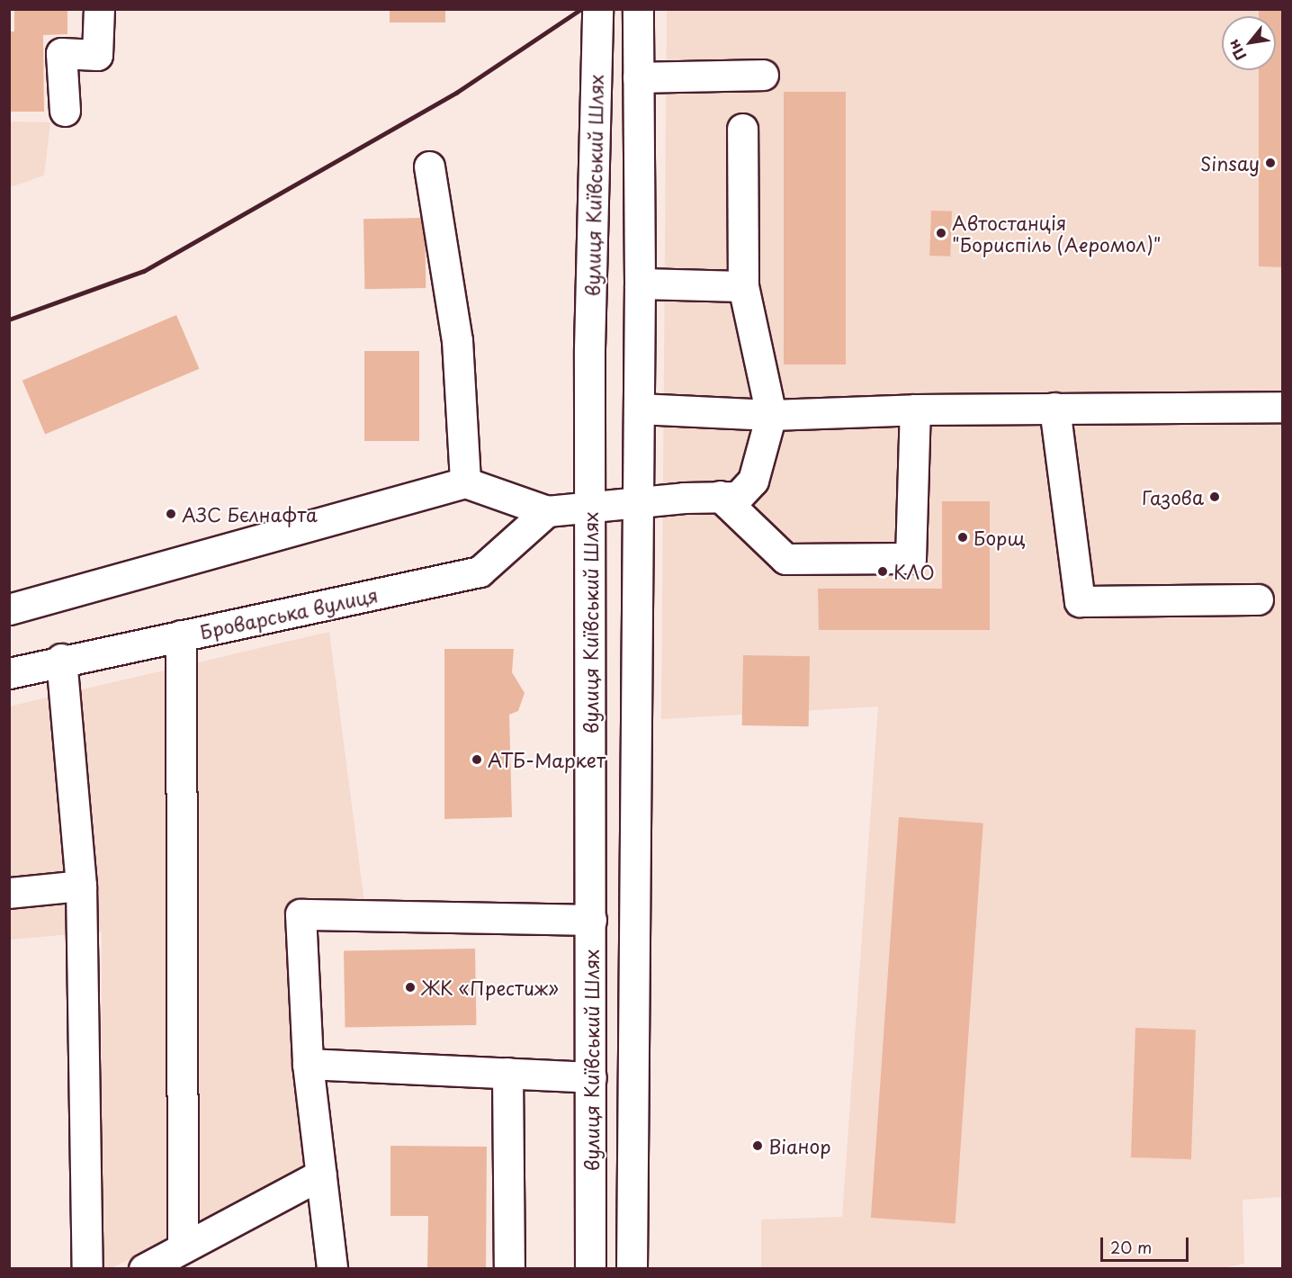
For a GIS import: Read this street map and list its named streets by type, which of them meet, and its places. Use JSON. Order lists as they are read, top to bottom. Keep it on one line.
{"streets":{"main road":["вулиця Київський Шлях","Броварська вулиця"]},"places":["Sinsay","Автостанція \"Бориспіль (Аеромол)\"","Газова","АЗС Бєлнафта","Борщ","КЛО","АТБ-Маркет","ЖК «Престиж»","Віанор"],"scale_bar":"20 m","north":"bottom left"}
